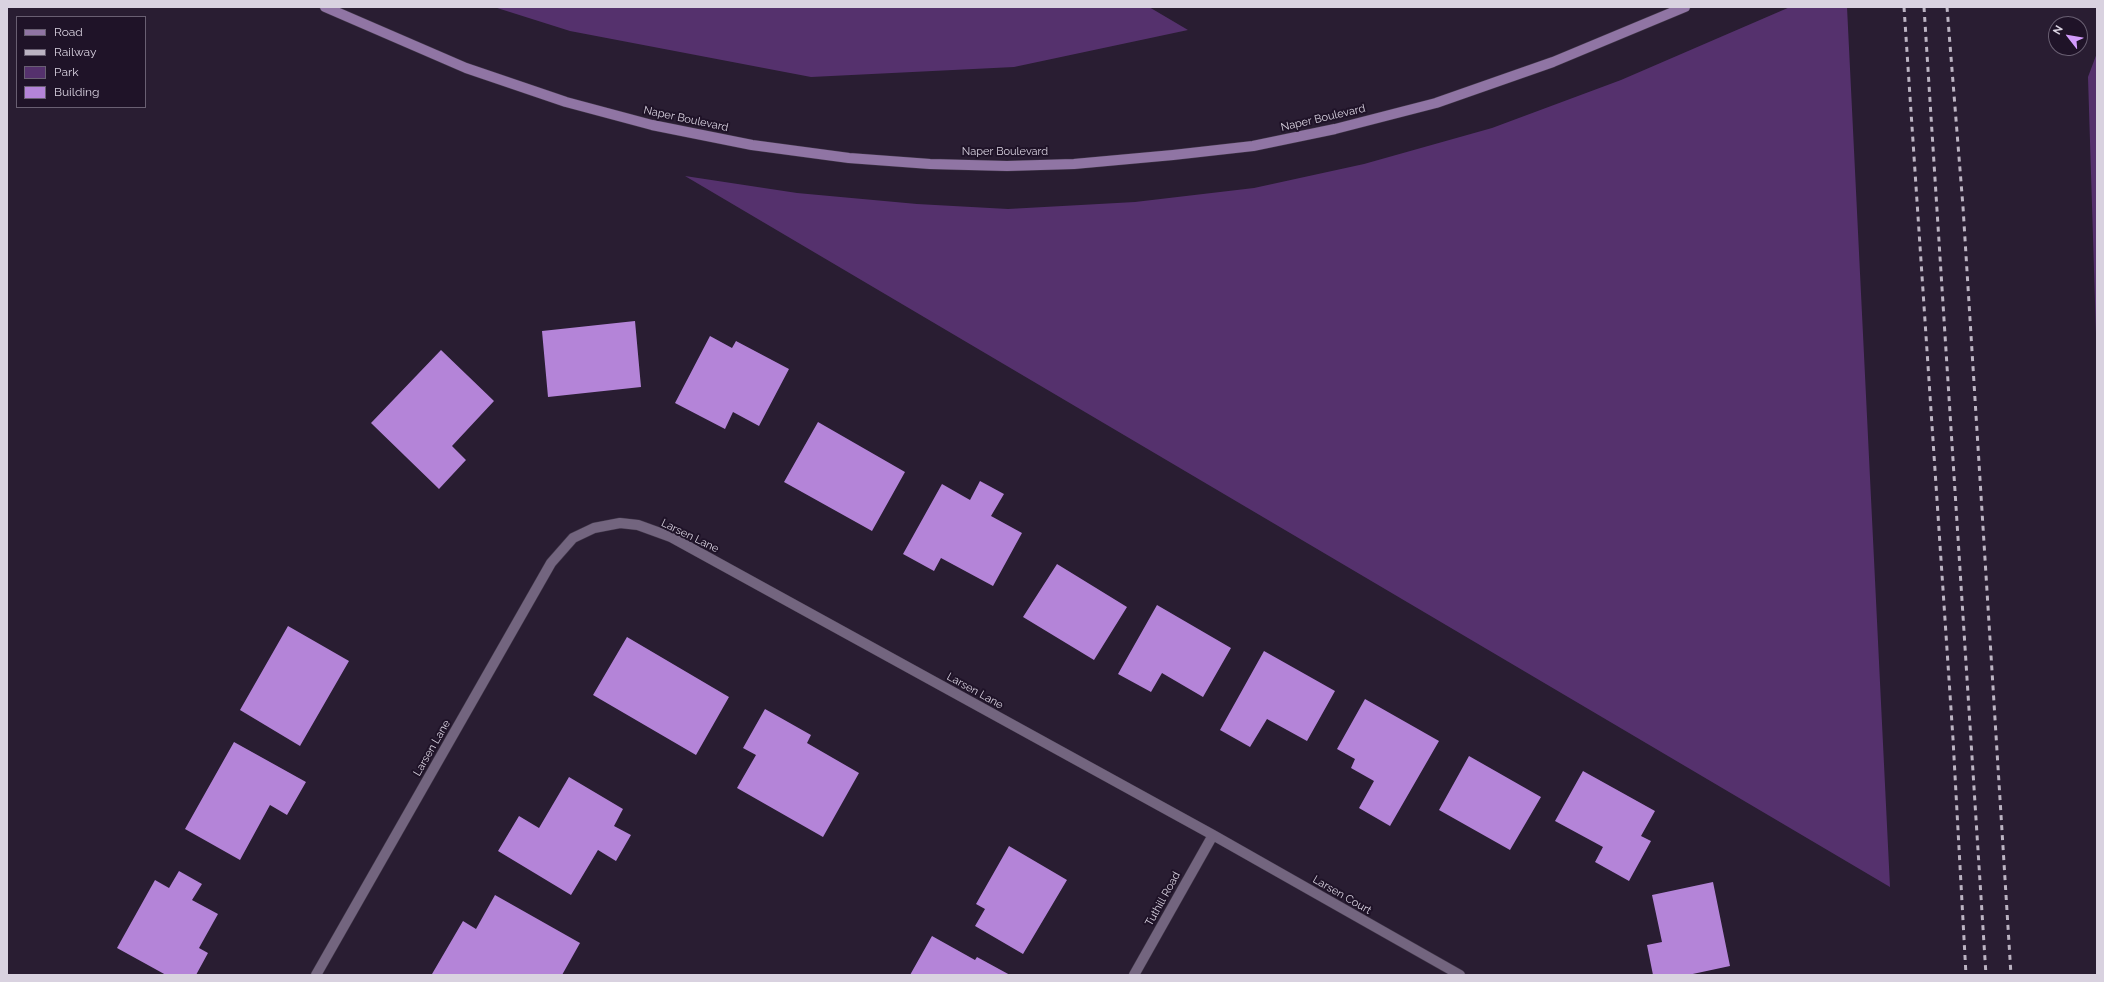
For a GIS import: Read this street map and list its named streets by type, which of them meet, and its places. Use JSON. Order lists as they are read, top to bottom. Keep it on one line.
{"streets":{"main road":["Naper Boulevard"],"street":["Larsen Lane","Larsen Court","Tuthill Road"]},"crossings":[["Larsen Lane","Larsen Court"],["Larsen Lane","Tuthill Road"],["Larsen Court","Tuthill Road"]],"legend":["Road","Railway","Park","Building"],"north":"top left"}
